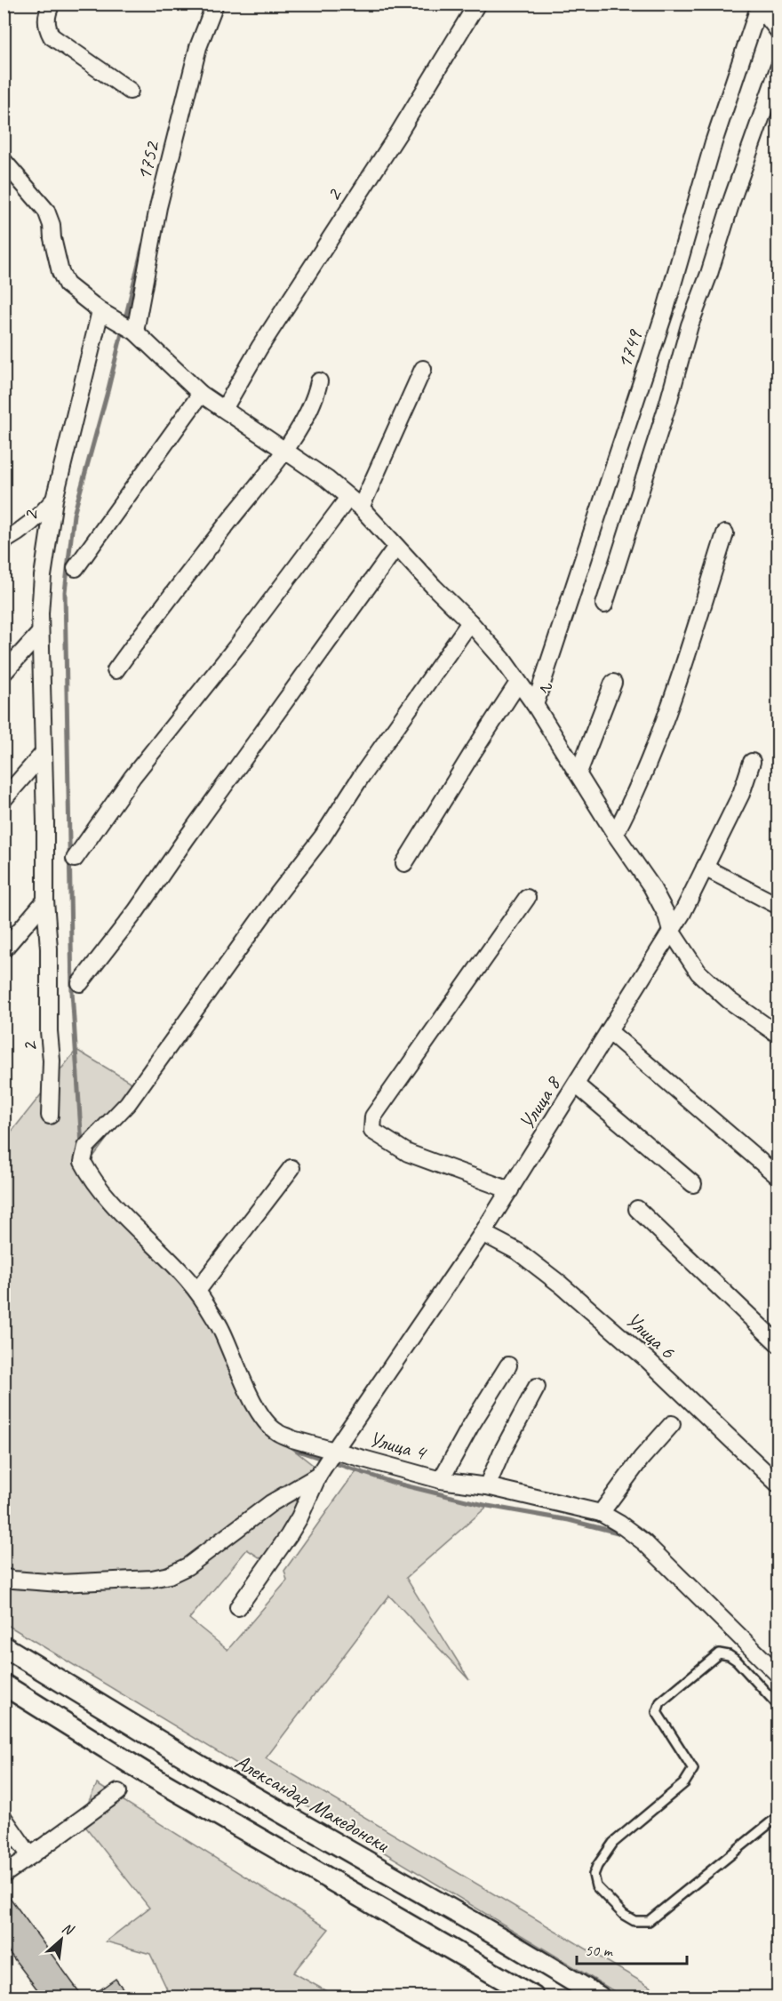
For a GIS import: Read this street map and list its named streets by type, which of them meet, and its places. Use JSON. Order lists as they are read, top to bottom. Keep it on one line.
{"streets":{"street":["1752","2","1749","Улица 8","Улица 6","Улица 4","Александар Македонски"]},"crossings":[["1752","2"],["2","1749"],["2","Улица 8"],["2","Улица 4"],["Улица 8","Улица 6"],["Улица 8","Улица 4"]],"scale_bar":"50 m","north":"top right"}
